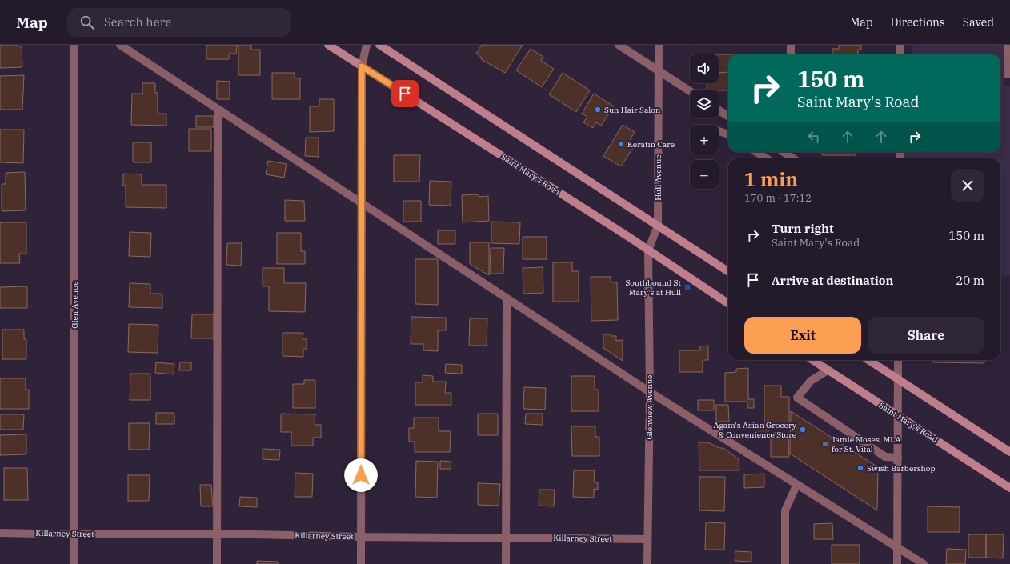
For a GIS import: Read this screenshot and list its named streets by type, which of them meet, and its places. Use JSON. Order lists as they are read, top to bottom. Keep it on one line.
{"streets":{"main road":["Saint Mary's Road"],"street":["Hull Avenue","Glen Avenue","Glenview Avenue","Killarney Street"]},"crossings":[["Saint Mary's Road","Hull Avenue"],["Saint Mary's Road","Glenview Avenue"],["Hull Avenue","Glenview Avenue"],["Glen Avenue","Killarney Street"],["Glenview Avenue","Killarney Street"]],"places":{"other":["Sun Hair Salon","Keratin Care","Agam's Asian Grocery & Convenience Store","Jamie Moses, MLA for St. Vital","Swish Barbershop"],"transit":["Southbound St Mary's at Hull"]},"page":{"header":"Map","search":"Search here","nav":["Map","Directions","Saved"],"map_buttons":["+","−"],"turn":["150 m","Saint Mary's Road"],"heading":["1 min","170 m · 17:12"],"list":[{"name":"Turn right","note":"Saint Mary's Road","value":"150 m"},{"name":"Arrive at destination","value":"20 m"}],"buttons":["Exit","Share"]}}
